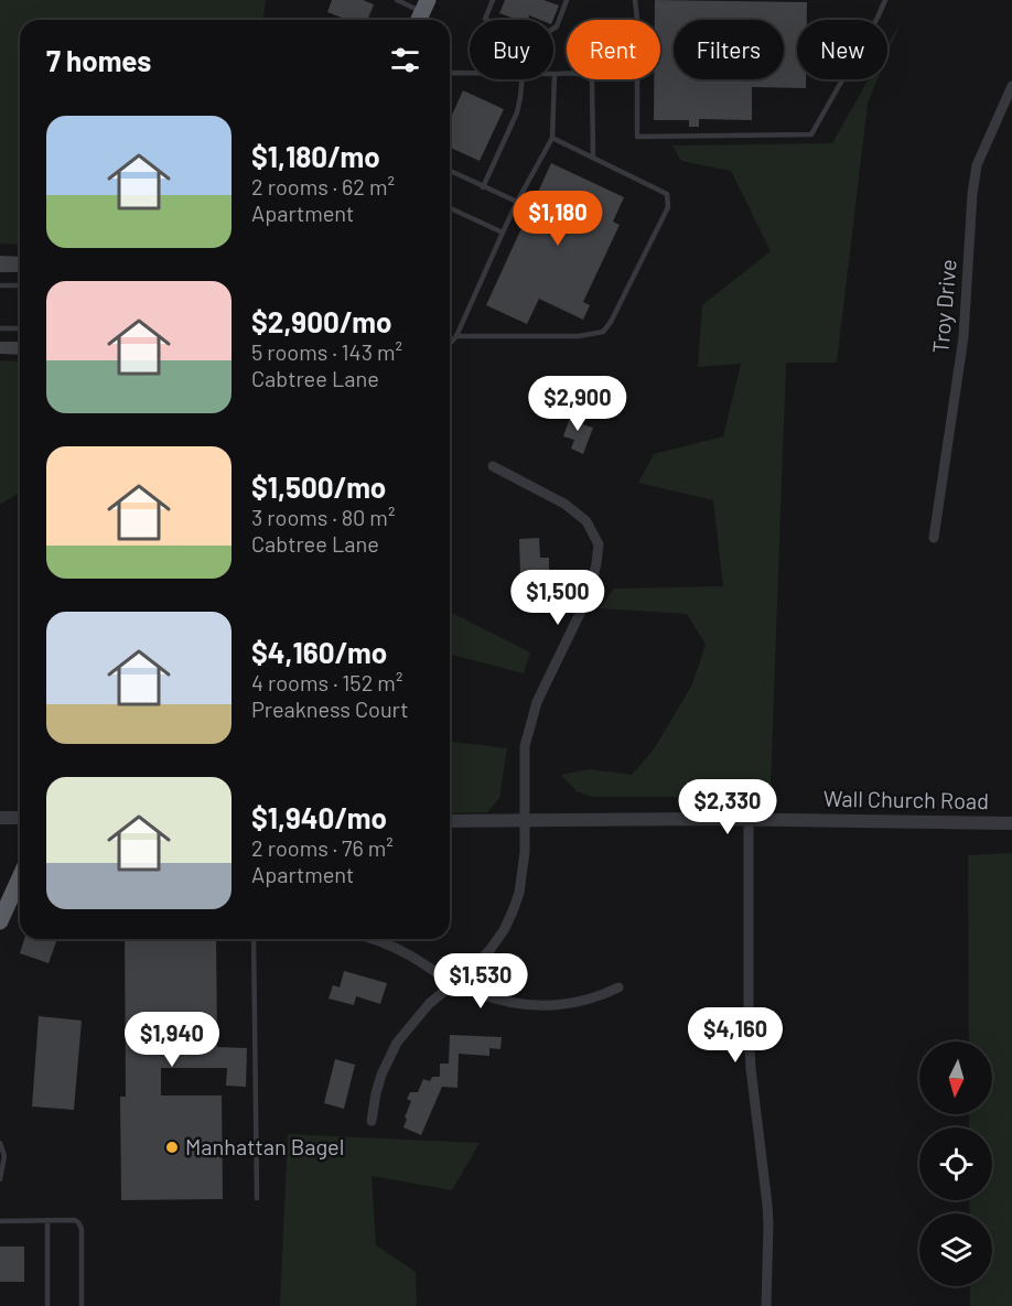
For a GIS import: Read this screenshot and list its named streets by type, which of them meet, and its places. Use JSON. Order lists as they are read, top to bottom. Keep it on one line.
{"streets":{"street":["Troy Drive","Wall Church Road"]},"places":["Manhattan Bagel"],"north":"bottom","page":{"chip":["Buy","Rent","Filters","New"],"heading":"7 homes","list":[{"name":"$1,180/mo","note":"2 rooms · 62 m² · Apartment"},{"name":"$2,900/mo","note":"5 rooms · 143 m² · Cabtree Lane"},{"name":"$1,500/mo","note":"3 rooms · 80 m² · Cabtree Lane"},{"name":"$4,160/mo","note":"4 rooms · 152 m² · Preakness Court"},{"name":"$1,940/mo","note":"2 rooms · 76 m² · Apartment"}],"price":["$1,180","$2,900","$1,500","$2,330","$1,530","$4,160","$1,940"]}}
